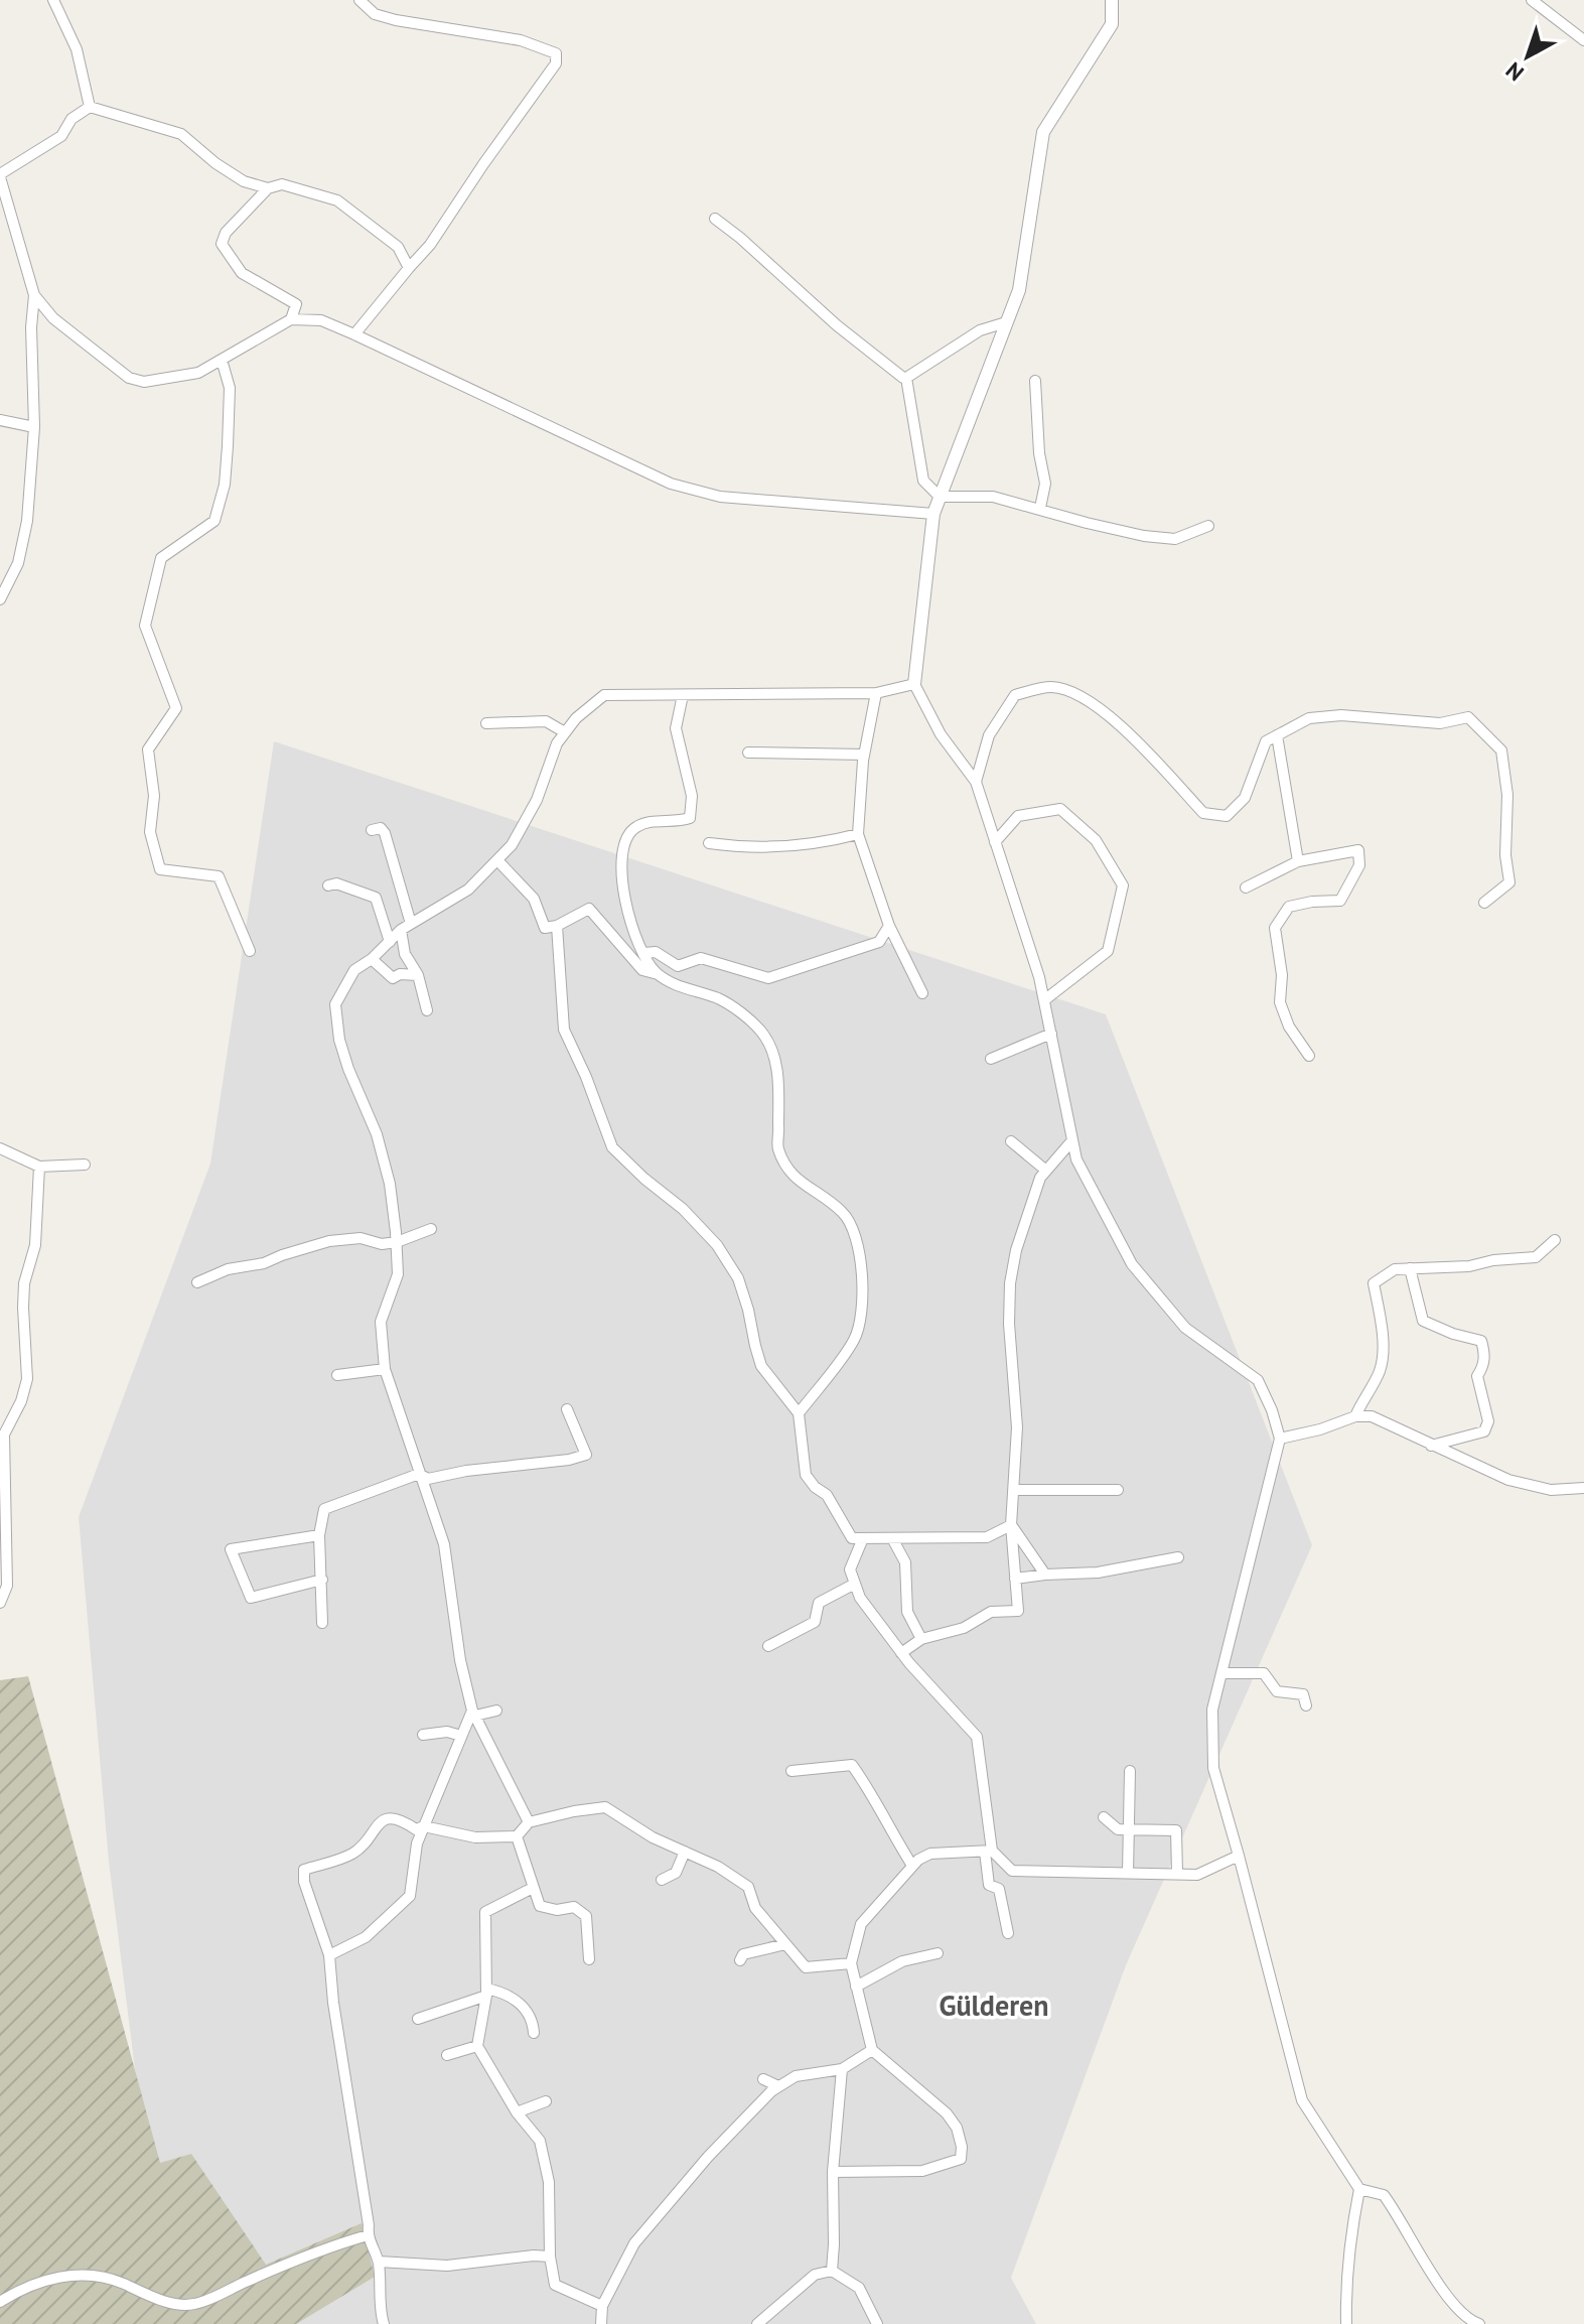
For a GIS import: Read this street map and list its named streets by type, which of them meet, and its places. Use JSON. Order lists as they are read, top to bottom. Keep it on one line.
{"districts":["Gülderen"],"north":"bottom left"}
